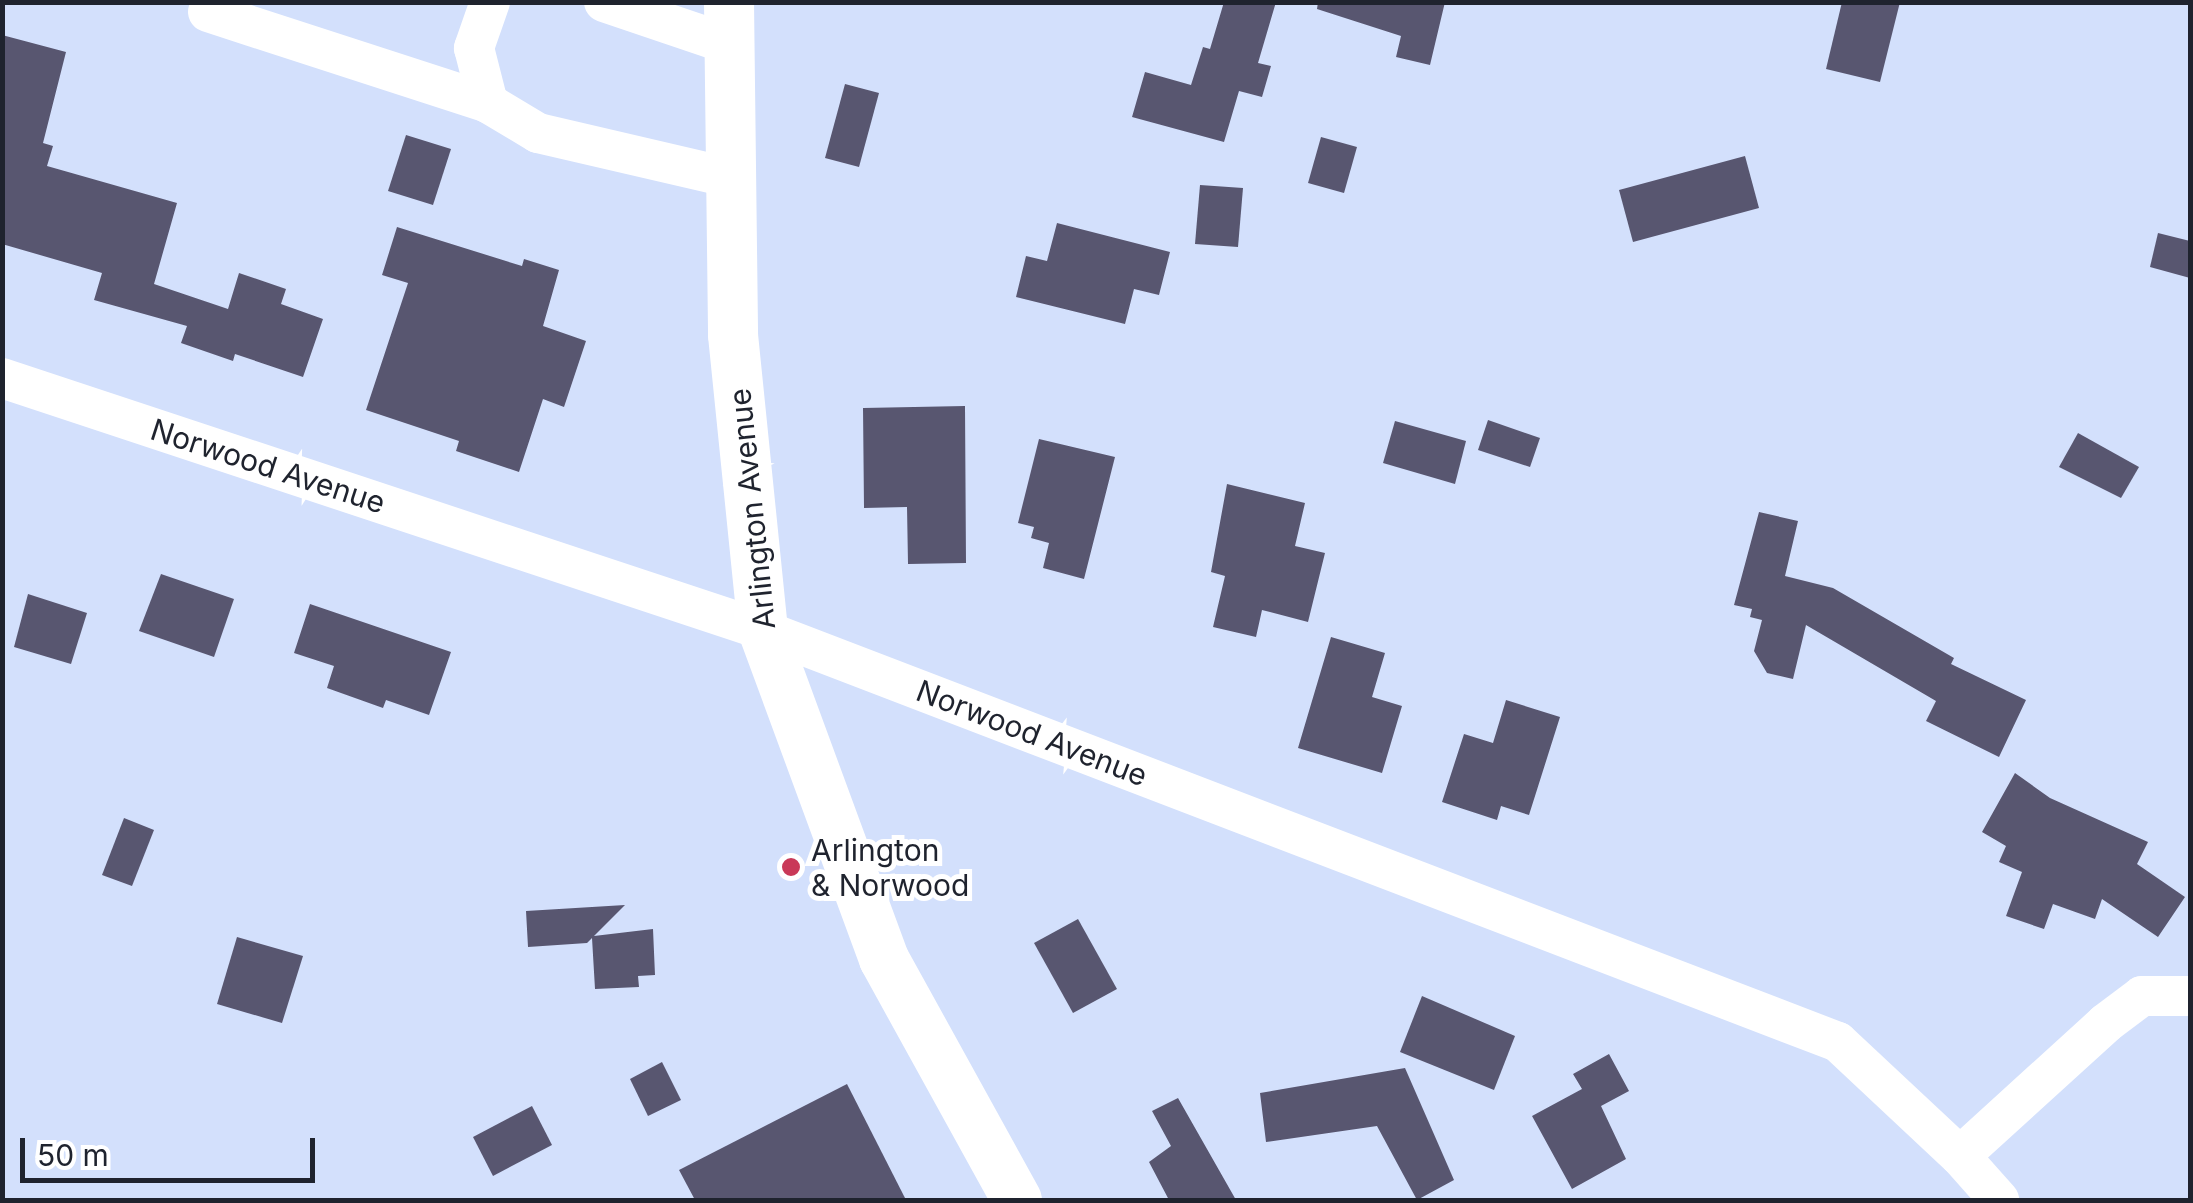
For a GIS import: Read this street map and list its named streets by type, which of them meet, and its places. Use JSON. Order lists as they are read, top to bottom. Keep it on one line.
{"streets":{"main road":["Arlington Avenue"],"street":["Norwood Avenue"]},"crossings":[["Norwood Avenue","Arlington Avenue"]],"places":["Arlington & Norwood"],"scale_bar":"50 m"}
